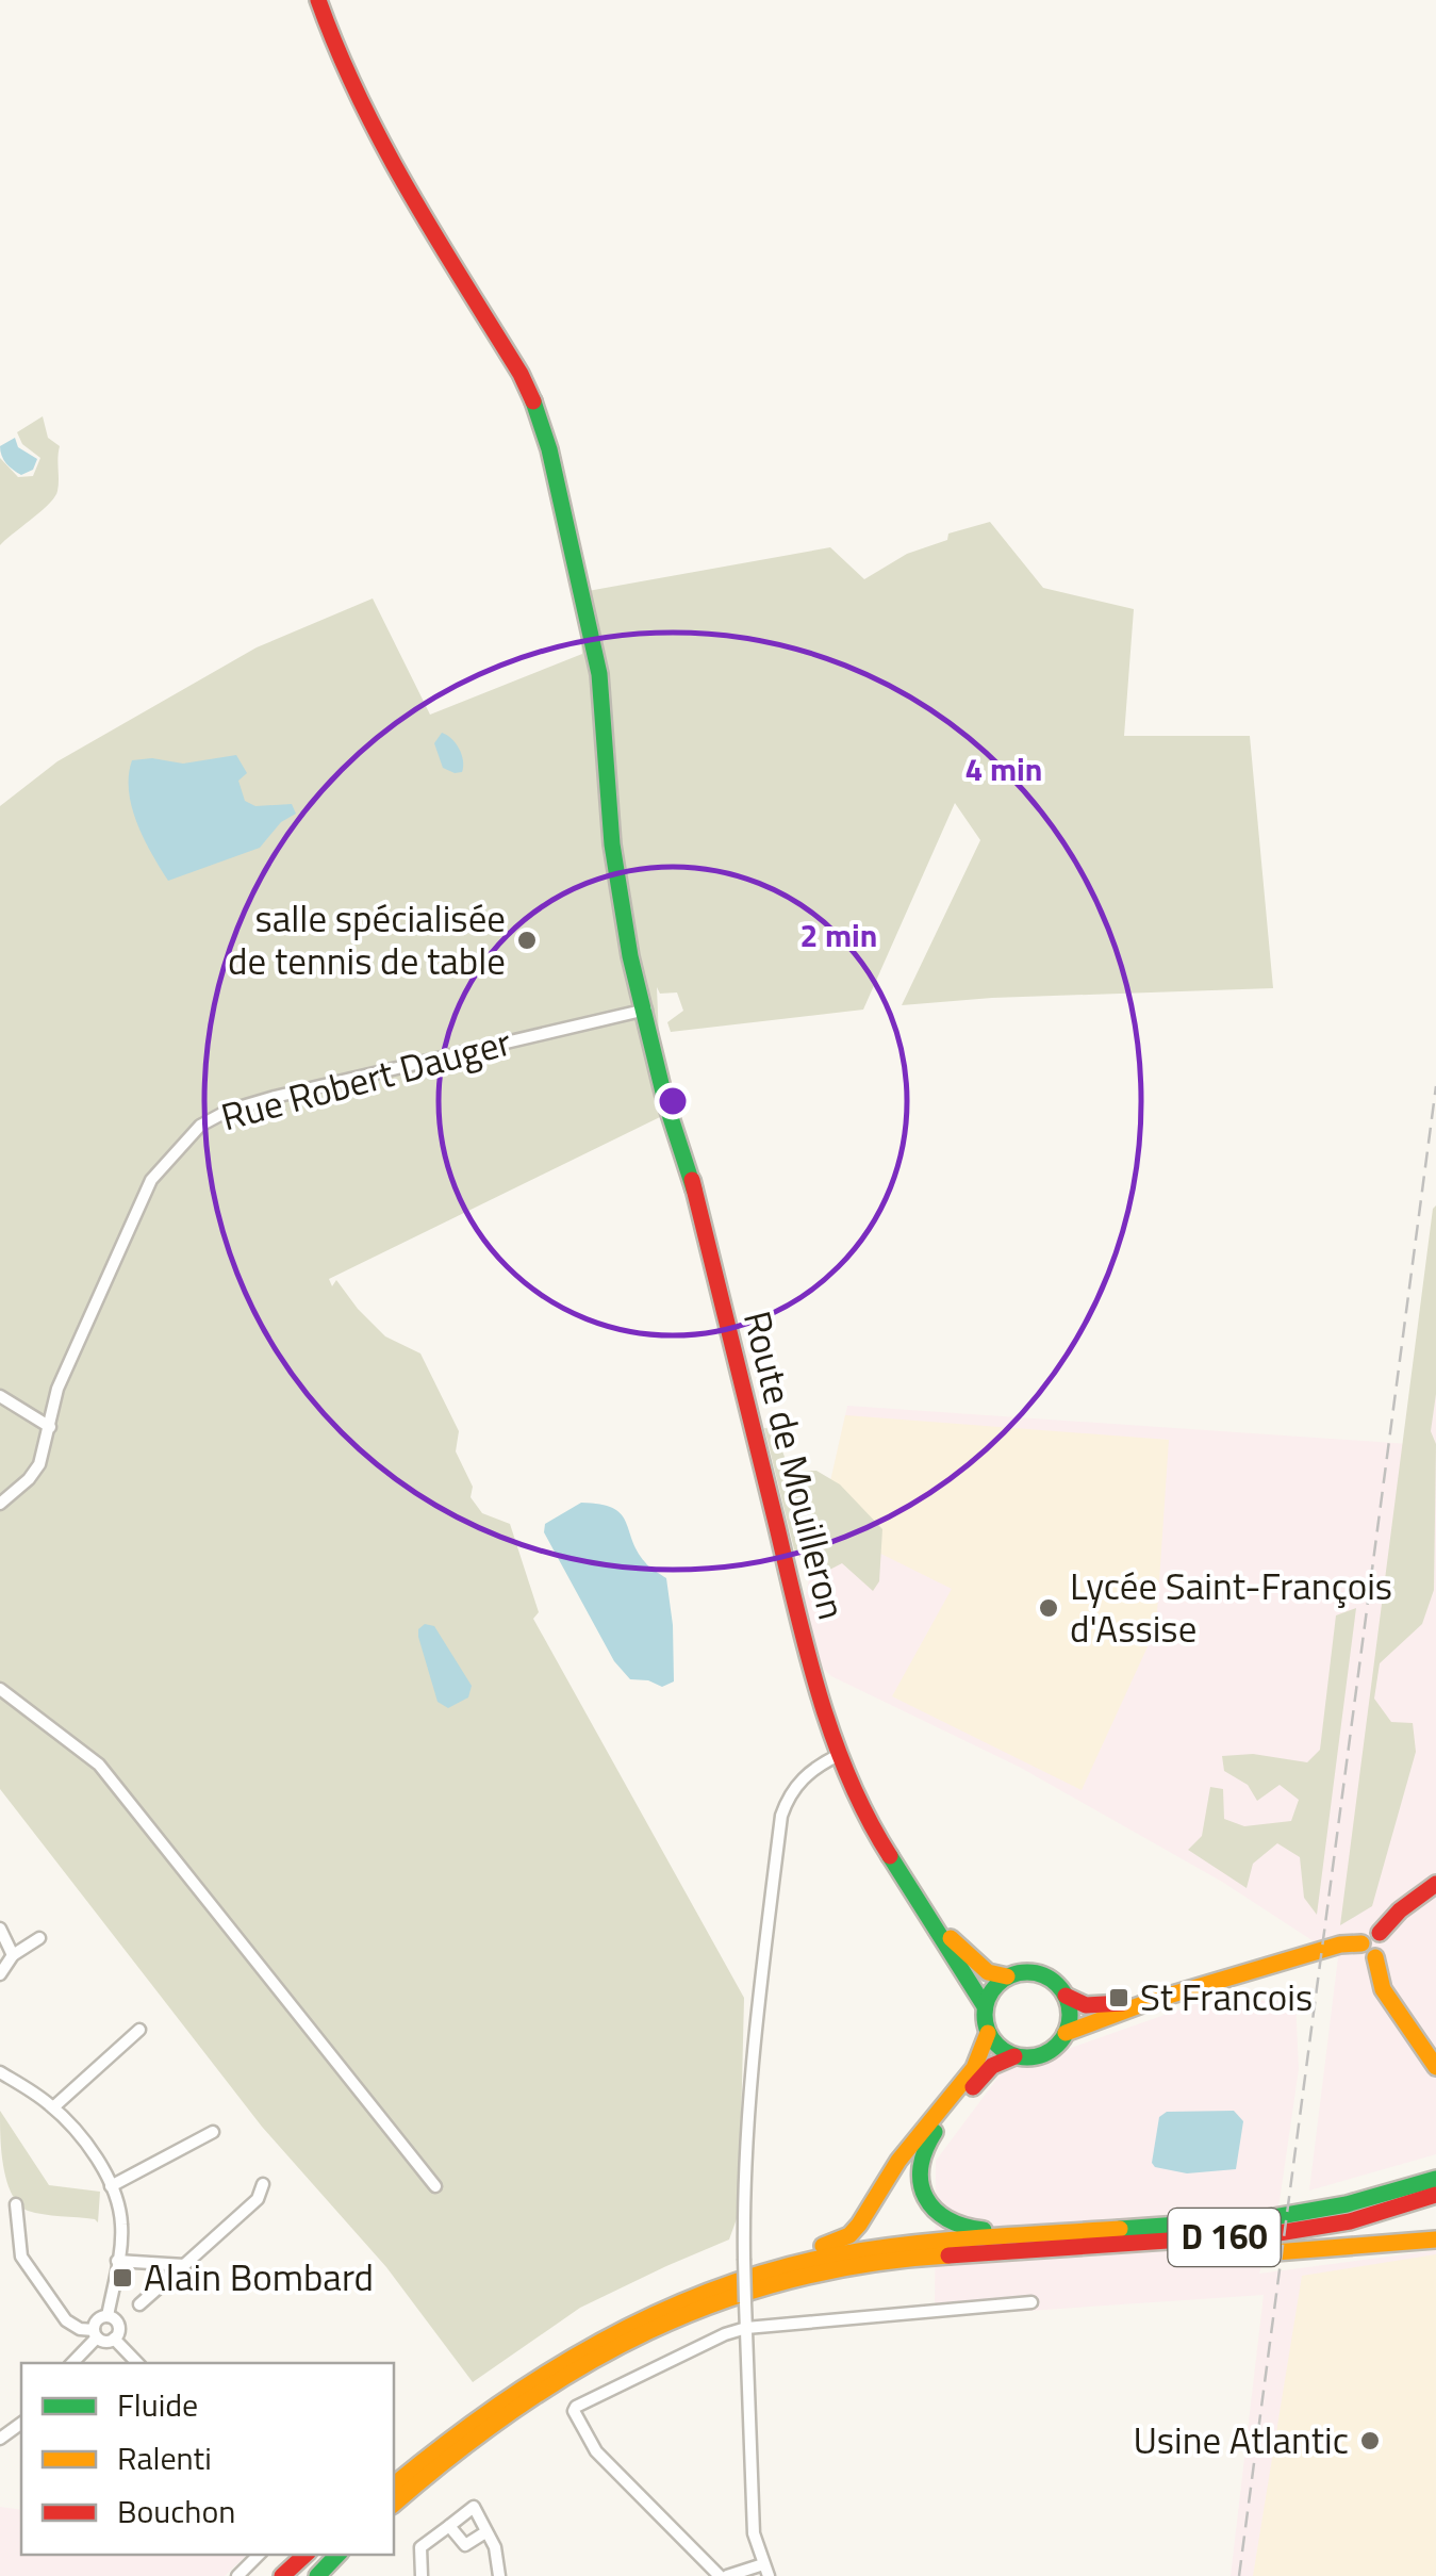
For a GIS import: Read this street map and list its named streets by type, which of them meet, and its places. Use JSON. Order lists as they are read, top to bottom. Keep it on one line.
{"streets":{"main road":["Route de Mouilleron","D 160"],"street":["Rue Robert Dauger"]},"crossings":[["Rue Robert Dauger","Route de Mouilleron"]],"places":{"other":["salle spécialisée de tennis de table","Lycée Saint-François d'Assise","Usine Atlantic"],"transit":["St Francois","Alain Bombard"]},"legend":["Fluide","Ralenti","Bouchon"],"rings":["4 min","2 min"]}
